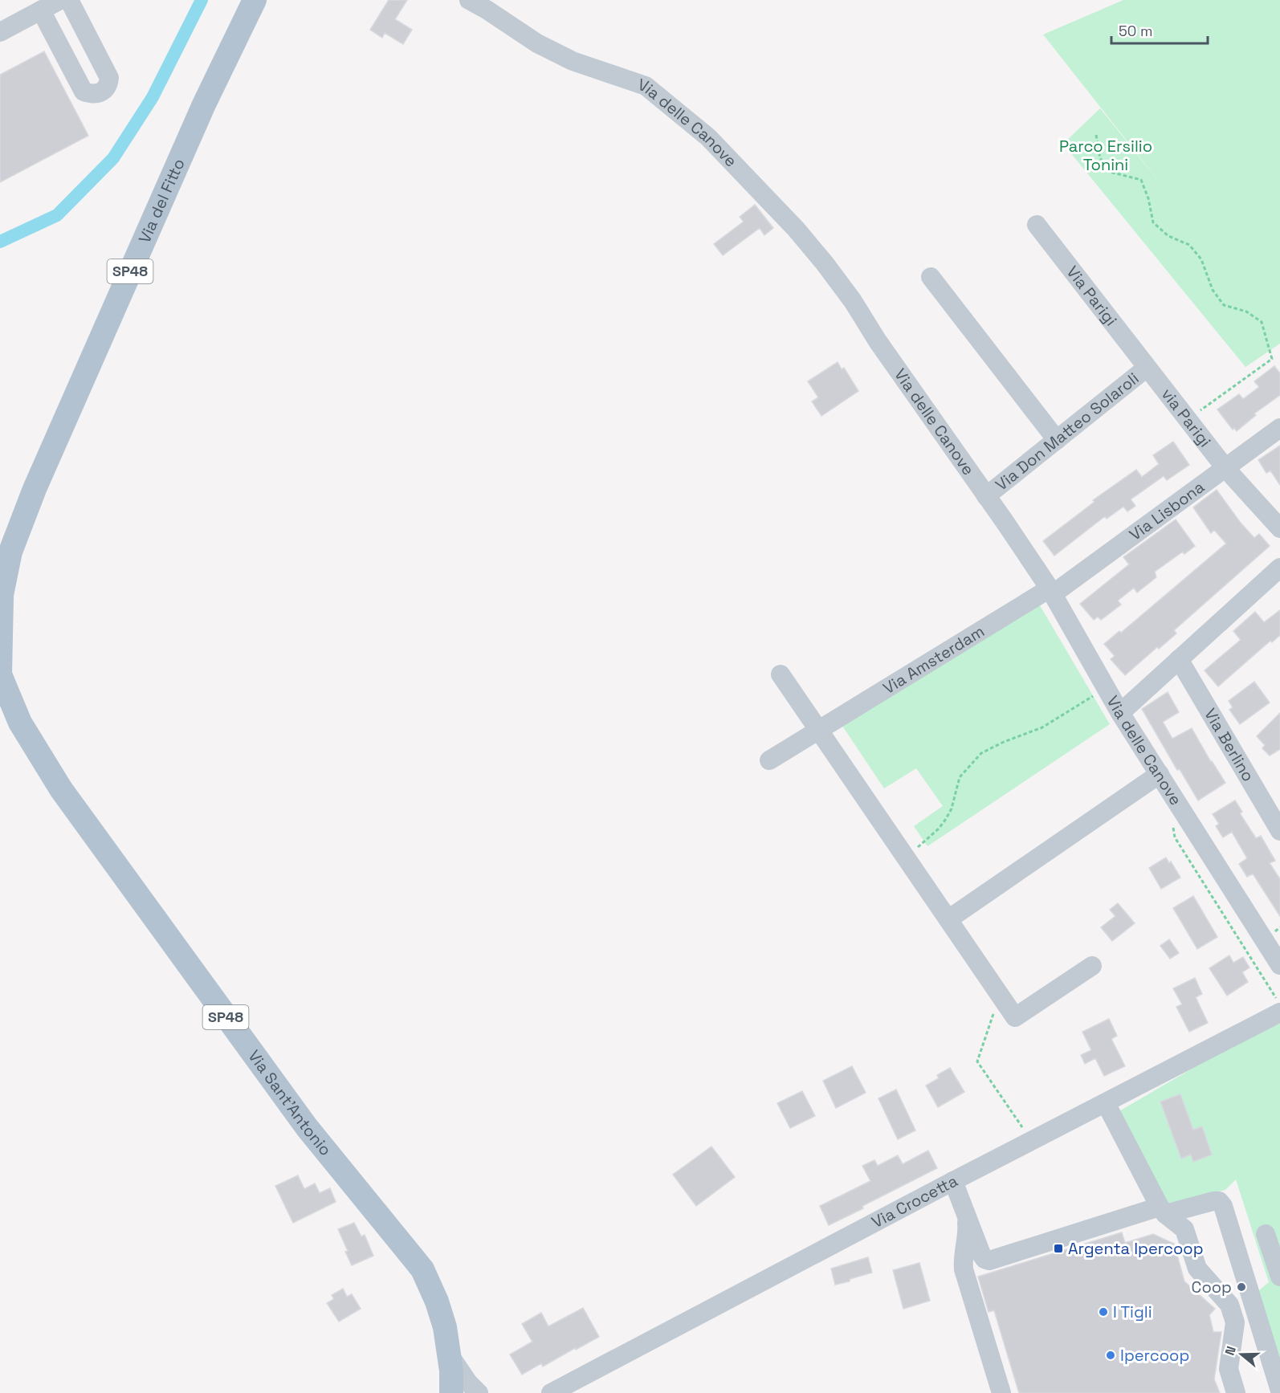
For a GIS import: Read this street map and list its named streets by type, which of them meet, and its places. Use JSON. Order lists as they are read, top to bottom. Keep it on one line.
{"streets":{"main road":["Via del Fitto","SP48","Via Sant'Antonio"],"street":["Via delle Canove","Via Parigi","via Parigi","Via Don Matteo Solaroli","Via Lisbona","Via Amsterdam","Via Berlino","Via Crocetta"]},"crossings":[["Via delle Canove","Via Don Matteo Solaroli"],["Via delle Canove","Via Lisbona"],["Via delle Canove","Via Amsterdam"],["Via del Fitto","Via Sant'Antonio"],["Via Parigi","via Parigi"],["Via Parigi","Via Don Matteo Solaroli"],["via Parigi","Via Don Matteo Solaroli"],["via Parigi","Via Lisbona"],["Via Lisbona","Via Amsterdam"]],"parks":["Parco Ersilio Tonini"],"places":{"transit":["Argenta Ipercoop"],"other":["Coop","I Tigli","Ipercoop"]},"scale_bar":"50 m","north":"left"}
